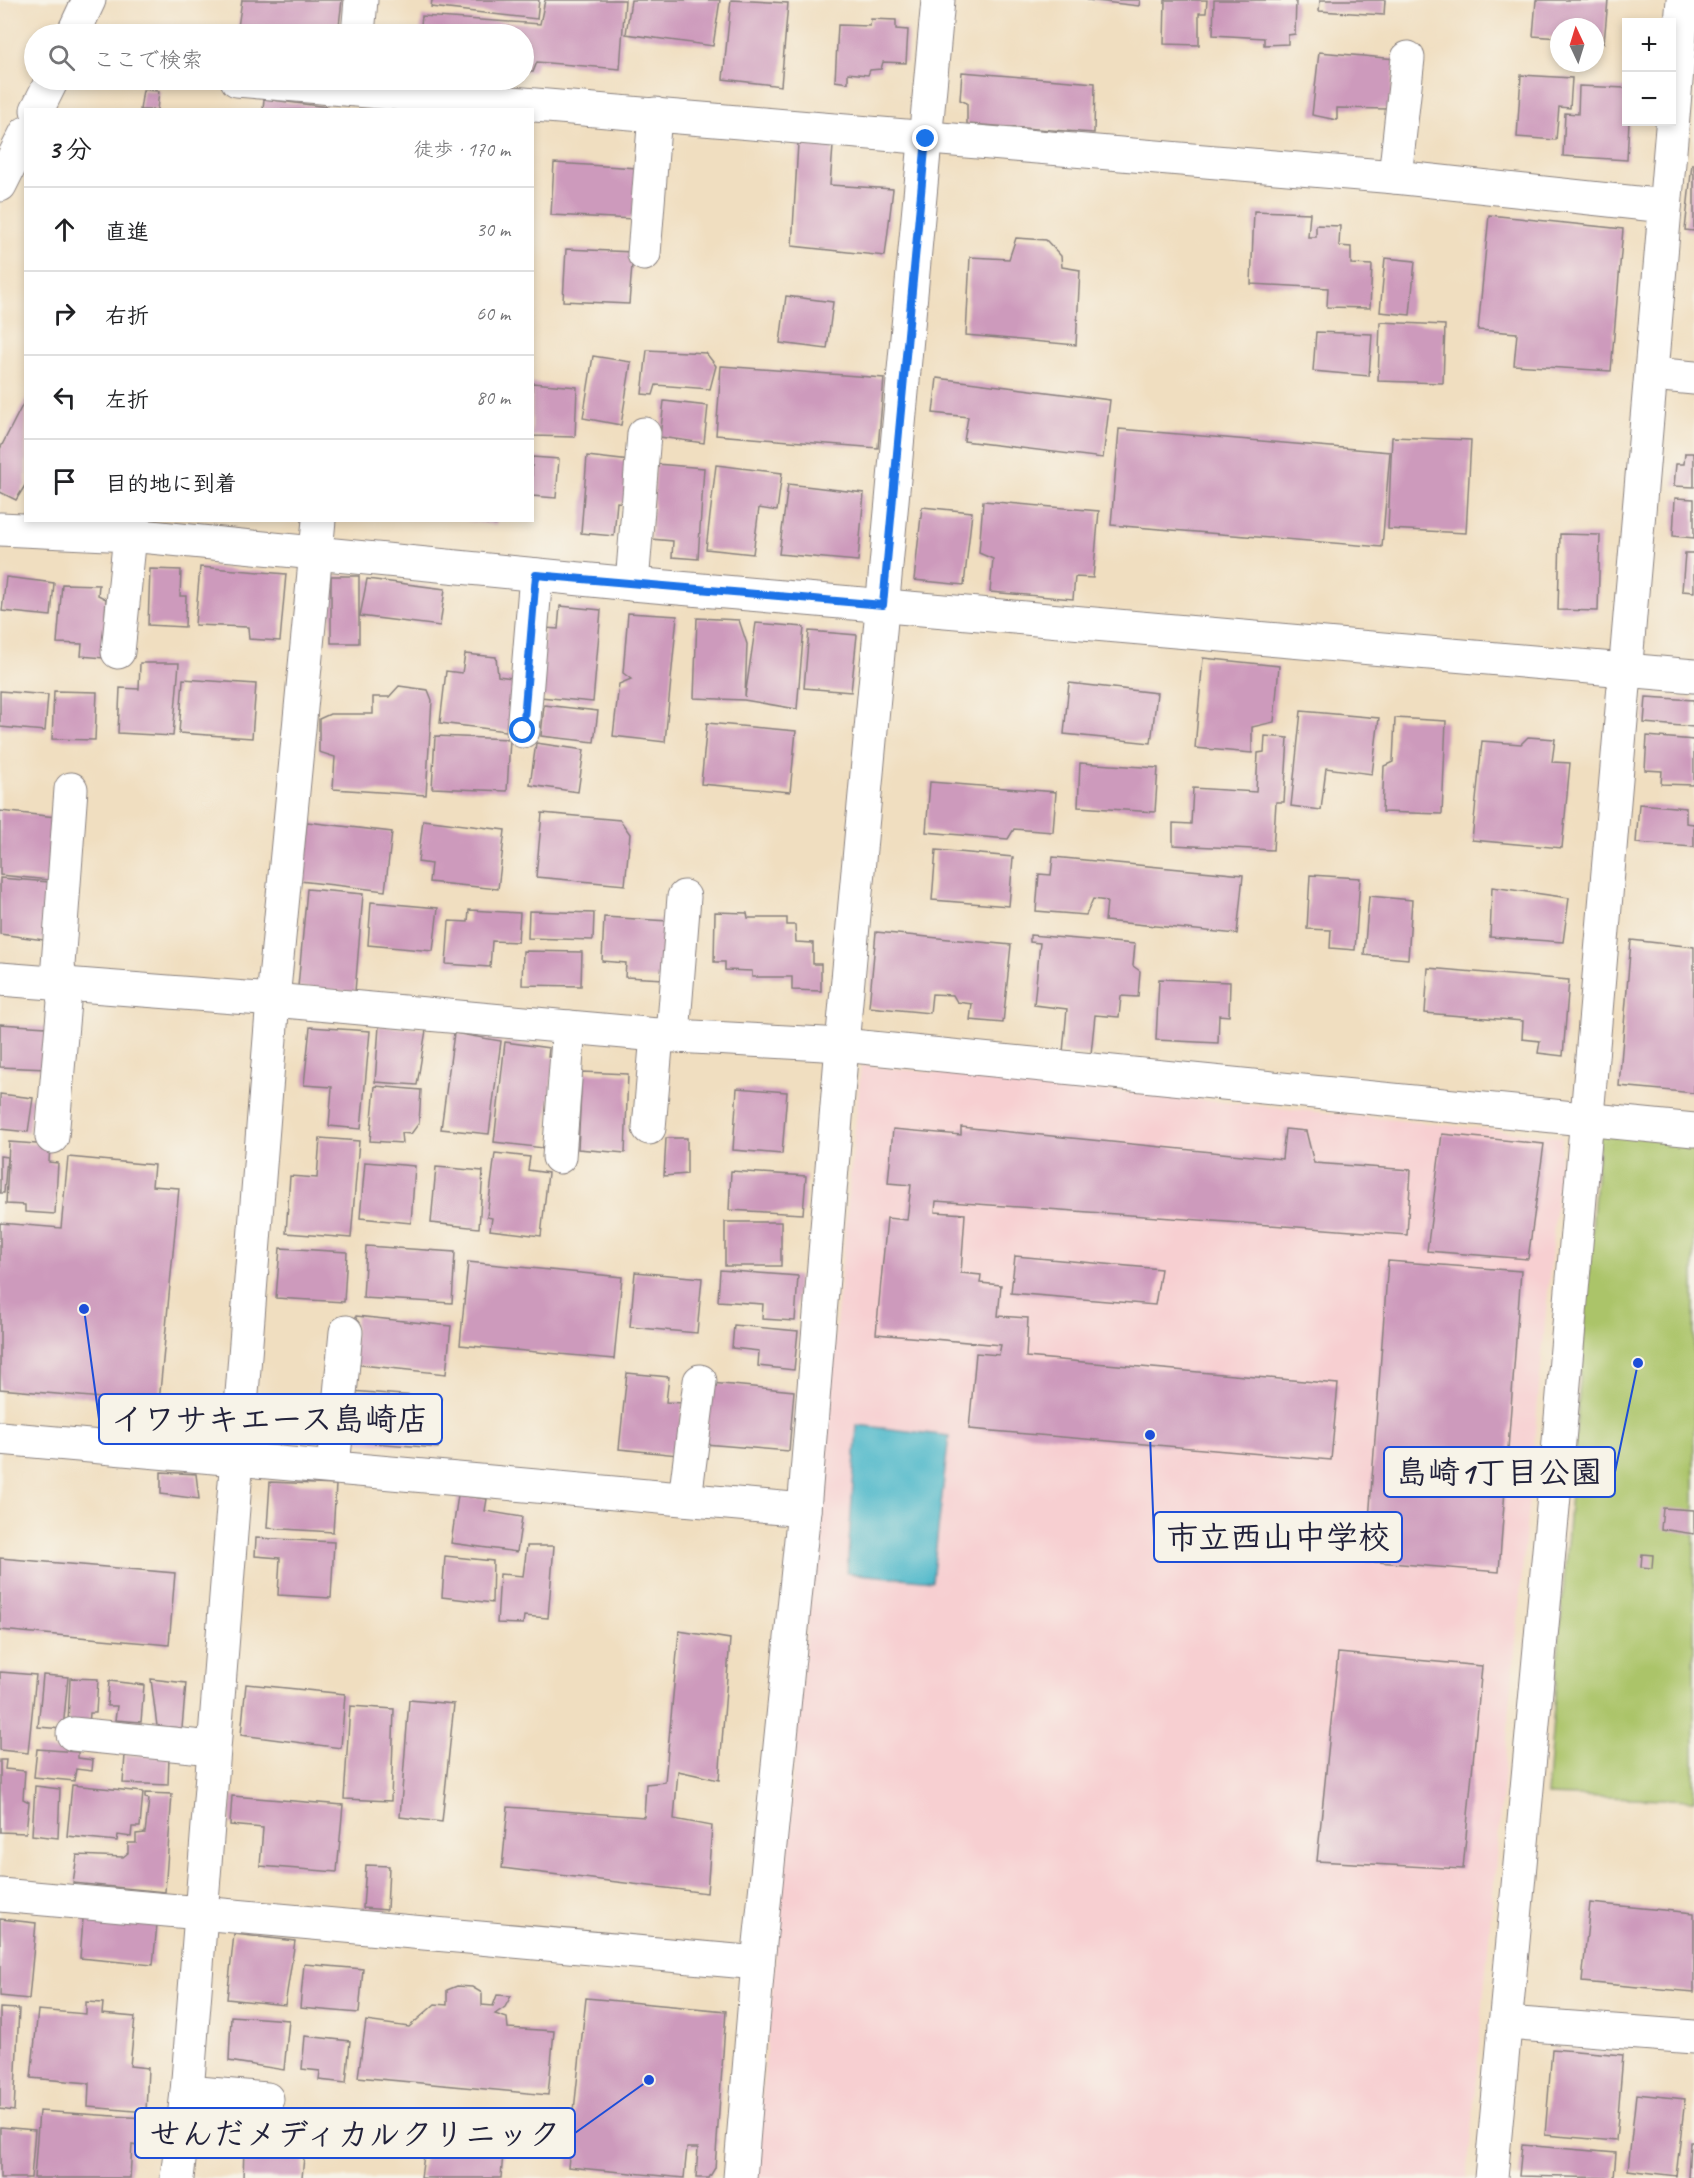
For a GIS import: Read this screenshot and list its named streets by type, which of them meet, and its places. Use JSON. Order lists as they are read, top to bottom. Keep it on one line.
{"places":["イワサキエース島崎店","島崎1丁目公園","市立西山中学校","せんだメディカルクリニック"],"north":"top","page":{"map_buttons":["+","−"],"search":"ここで検索","heading":["3 分","徒歩 · 170 m"],"list":[["直進","30 m"],["右折","60 m"],["左折","80 m"],"目的地に到着"]}}
